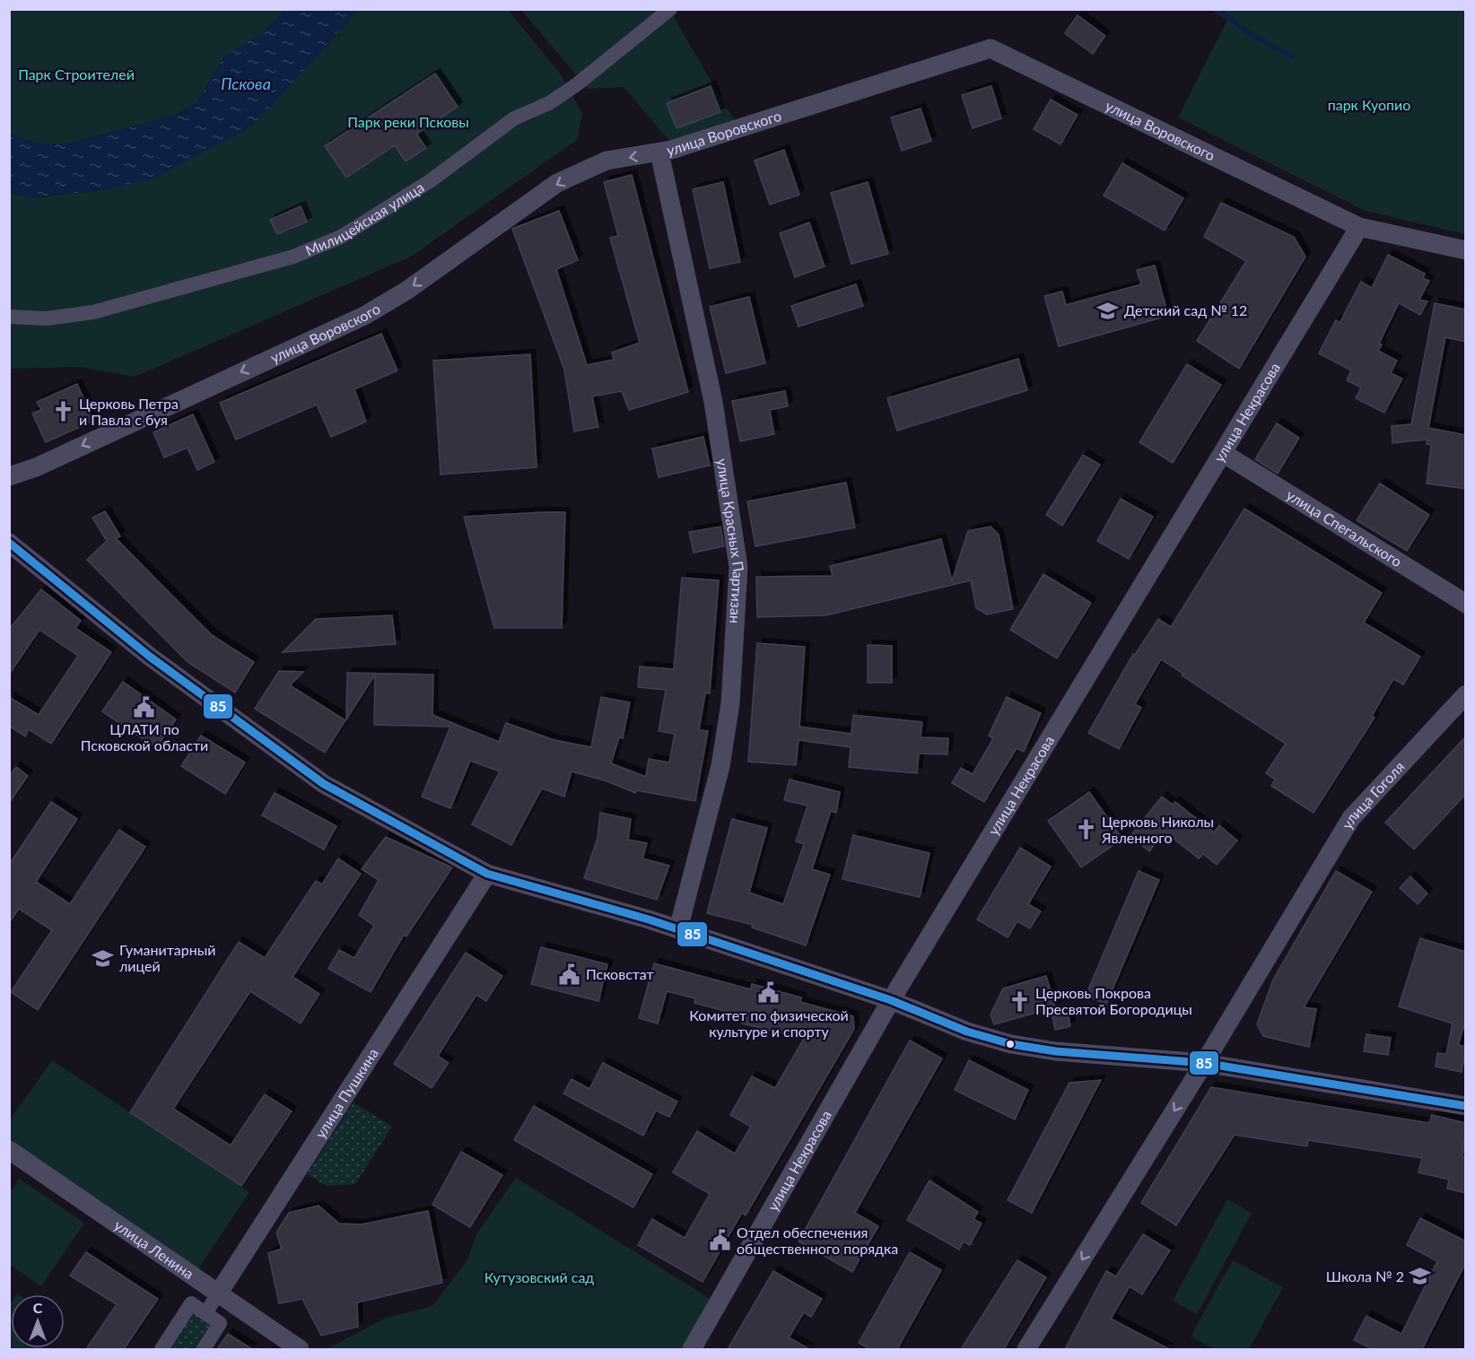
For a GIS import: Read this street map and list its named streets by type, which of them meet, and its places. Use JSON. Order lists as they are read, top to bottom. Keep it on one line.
{"streets":{"street":["улица Воровского","Милицейская улица","улица Некрасова","улица Спегальского","улица Красных Партизан","улица Гоголя","улица Пушкина","улица Ленина"]},"crossings":[["улица Воровского","улица Некрасова"],["улица Воровского","улица Красных Партизан"],["улица Некрасова","улица Спегальского"],["улица Пушкина","улица Ленина"]],"one_way":["улица Воровского","улица Гоголя"],"water":["Пскова"],"parks":["Парк Строителей","парк Куопио","Парк реки Псковы","Кутузовский сад"],"places":{"school or university":["Детский сад № 12","Гуманитарный лицей","Школа № 2"],"church":["Церковь Петра и Павла с буя","Церковь Николы Явленного","Церковь Покрова Пресвятой Богородицы"],"public building":["ЦЛАТИ по Псковской области","Псковстат","Комитет по физической культуре и спорту","Отдел обеспечения общественного порядка"]},"lines":["transit line 85"],"north":"top"}
